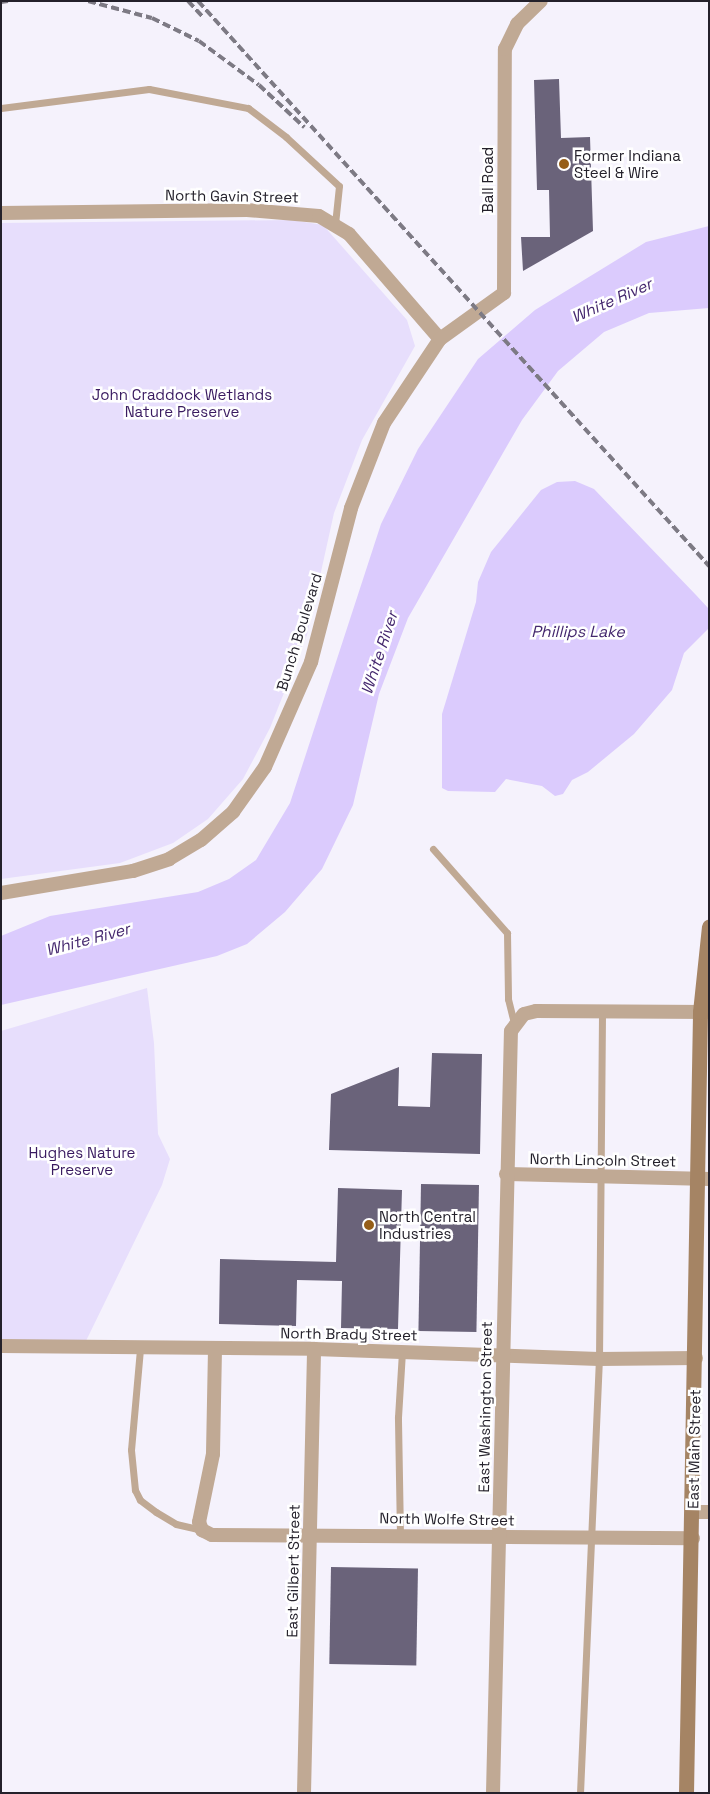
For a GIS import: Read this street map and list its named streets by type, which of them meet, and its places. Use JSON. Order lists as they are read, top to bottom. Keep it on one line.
{"streets":{"main road":["East Main Street"],"street":["Ball Road","North Gavin Street","Bunch Boulevard","North Lincoln Street","North Brady Street","East Washington Street","North Wolfe Street","East Gilbert Street"]},"crossings":[["Ball Road","North Gavin Street"],["Ball Road","Bunch Boulevard"],["North Gavin Street","Bunch Boulevard"],["North Lincoln Street","East Washington Street"],["North Lincoln Street","East Main Street"],["North Brady Street","East Washington Street"],["North Brady Street","East Main Street"],["North Brady Street","East Gilbert Street"],["East Washington Street","North Wolfe Street"],["East Main Street","North Wolfe Street"],["North Wolfe Street","East Gilbert Street"]],"water":["White River","Phillips Lake"],"parks":["John Craddock Wetlands Nature Preserve","Hughes Nature Preserve"],"places":["Former Indiana Steel & Wire","North Central Industries"]}
